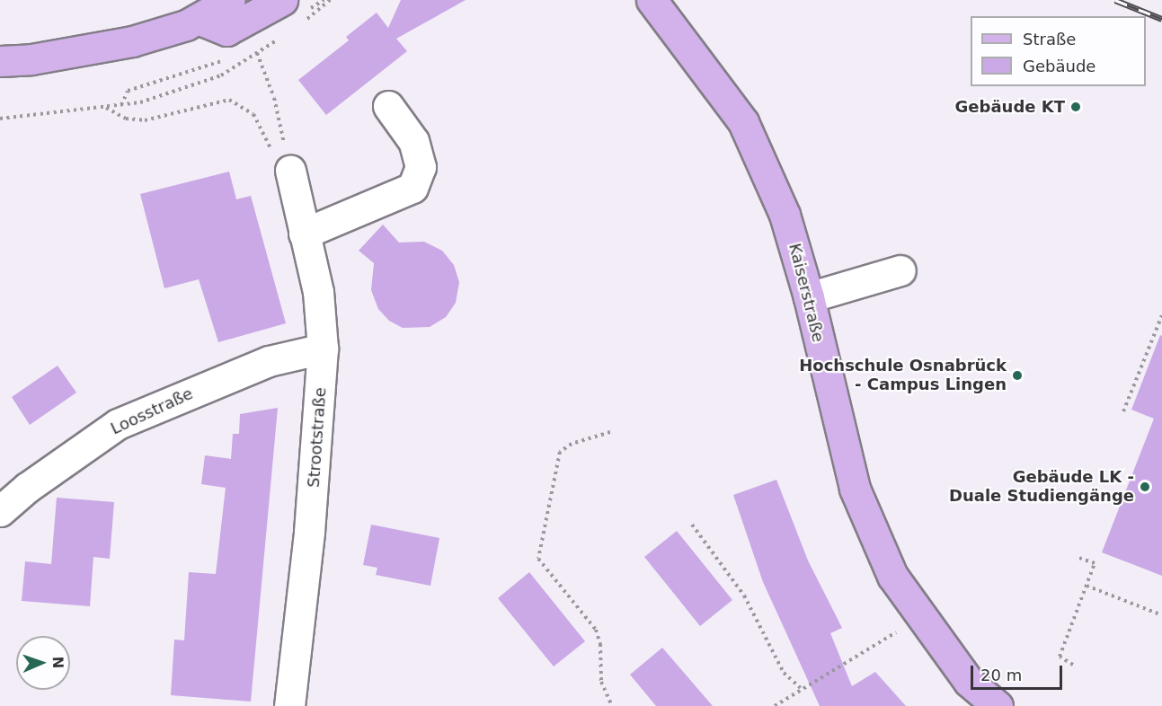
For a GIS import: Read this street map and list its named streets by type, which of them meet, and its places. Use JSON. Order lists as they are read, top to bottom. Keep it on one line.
{"streets":{"main road":["Kaiserstraße"],"street":["Loosstraße","Strootstraße"]},"crossings":[["Loosstraße","Strootstraße"]],"places":["Gebäude KT","Hochschule Osnabrück - Campus Lingen","Gebäude LK - Duale Studiengänge"],"legend":["Straße","Gebäude"],"scale_bar":"20 m","north":"right"}
